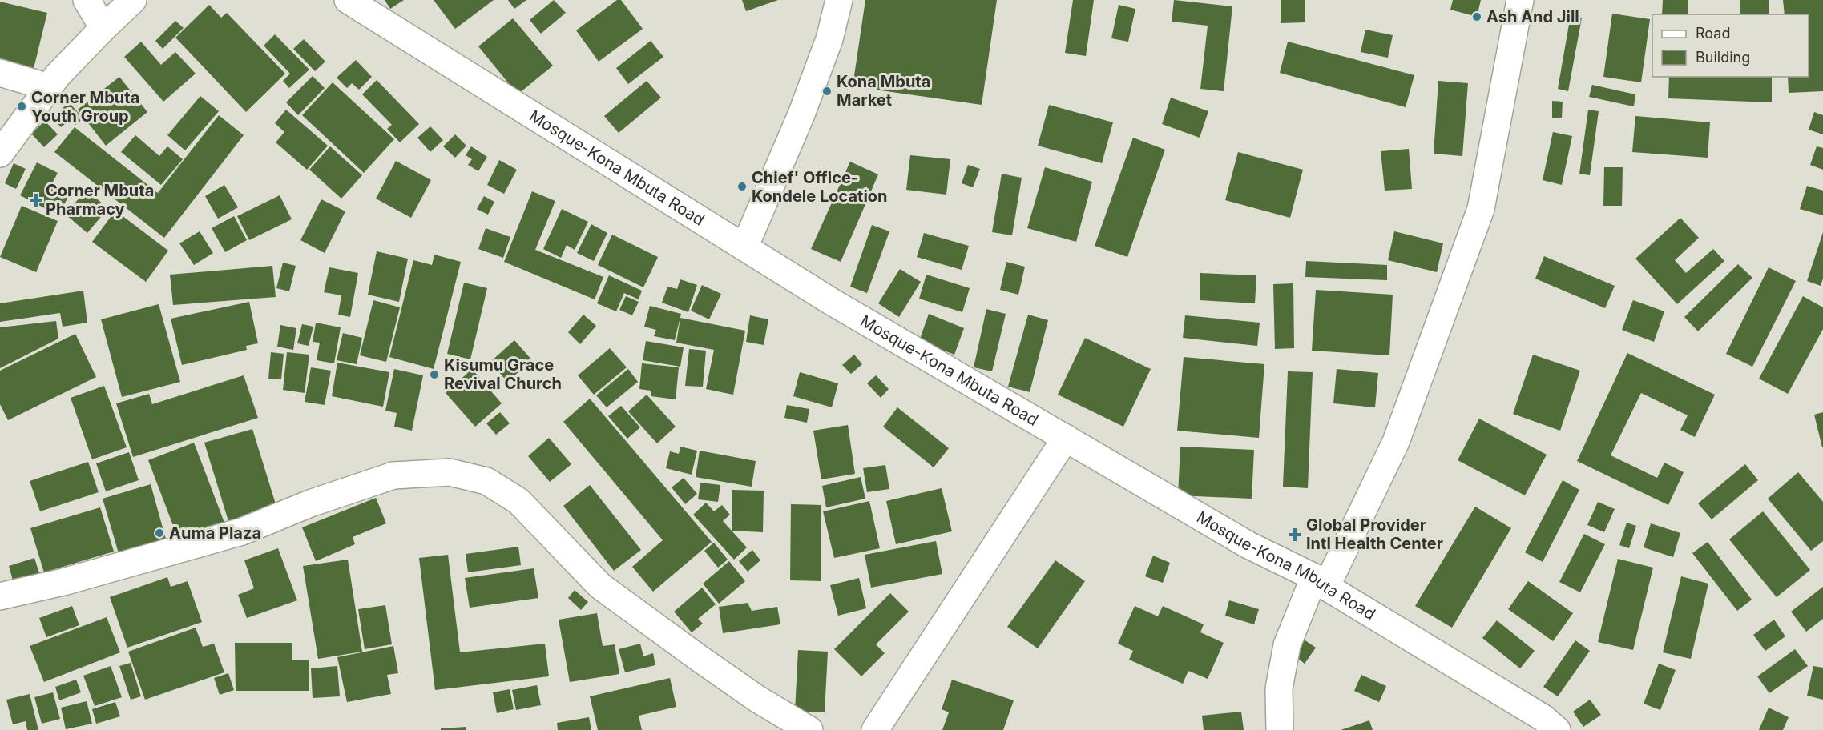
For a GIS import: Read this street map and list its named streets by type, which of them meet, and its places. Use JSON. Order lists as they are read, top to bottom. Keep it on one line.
{"streets":{"street":["Mosque-Kona Mbuta Road"]},"places":{"other":["Ash And Jill","Kona Mbuta Market","Corner Mbuta Youth Group","Chief' Office- Kondele Location","Kisumu Grace Revival Church","Auma Plaza"],"health":["Corner Mbuta Pharmacy","Global Provider Intl Health Center"]},"legend":["Road","Building"]}
